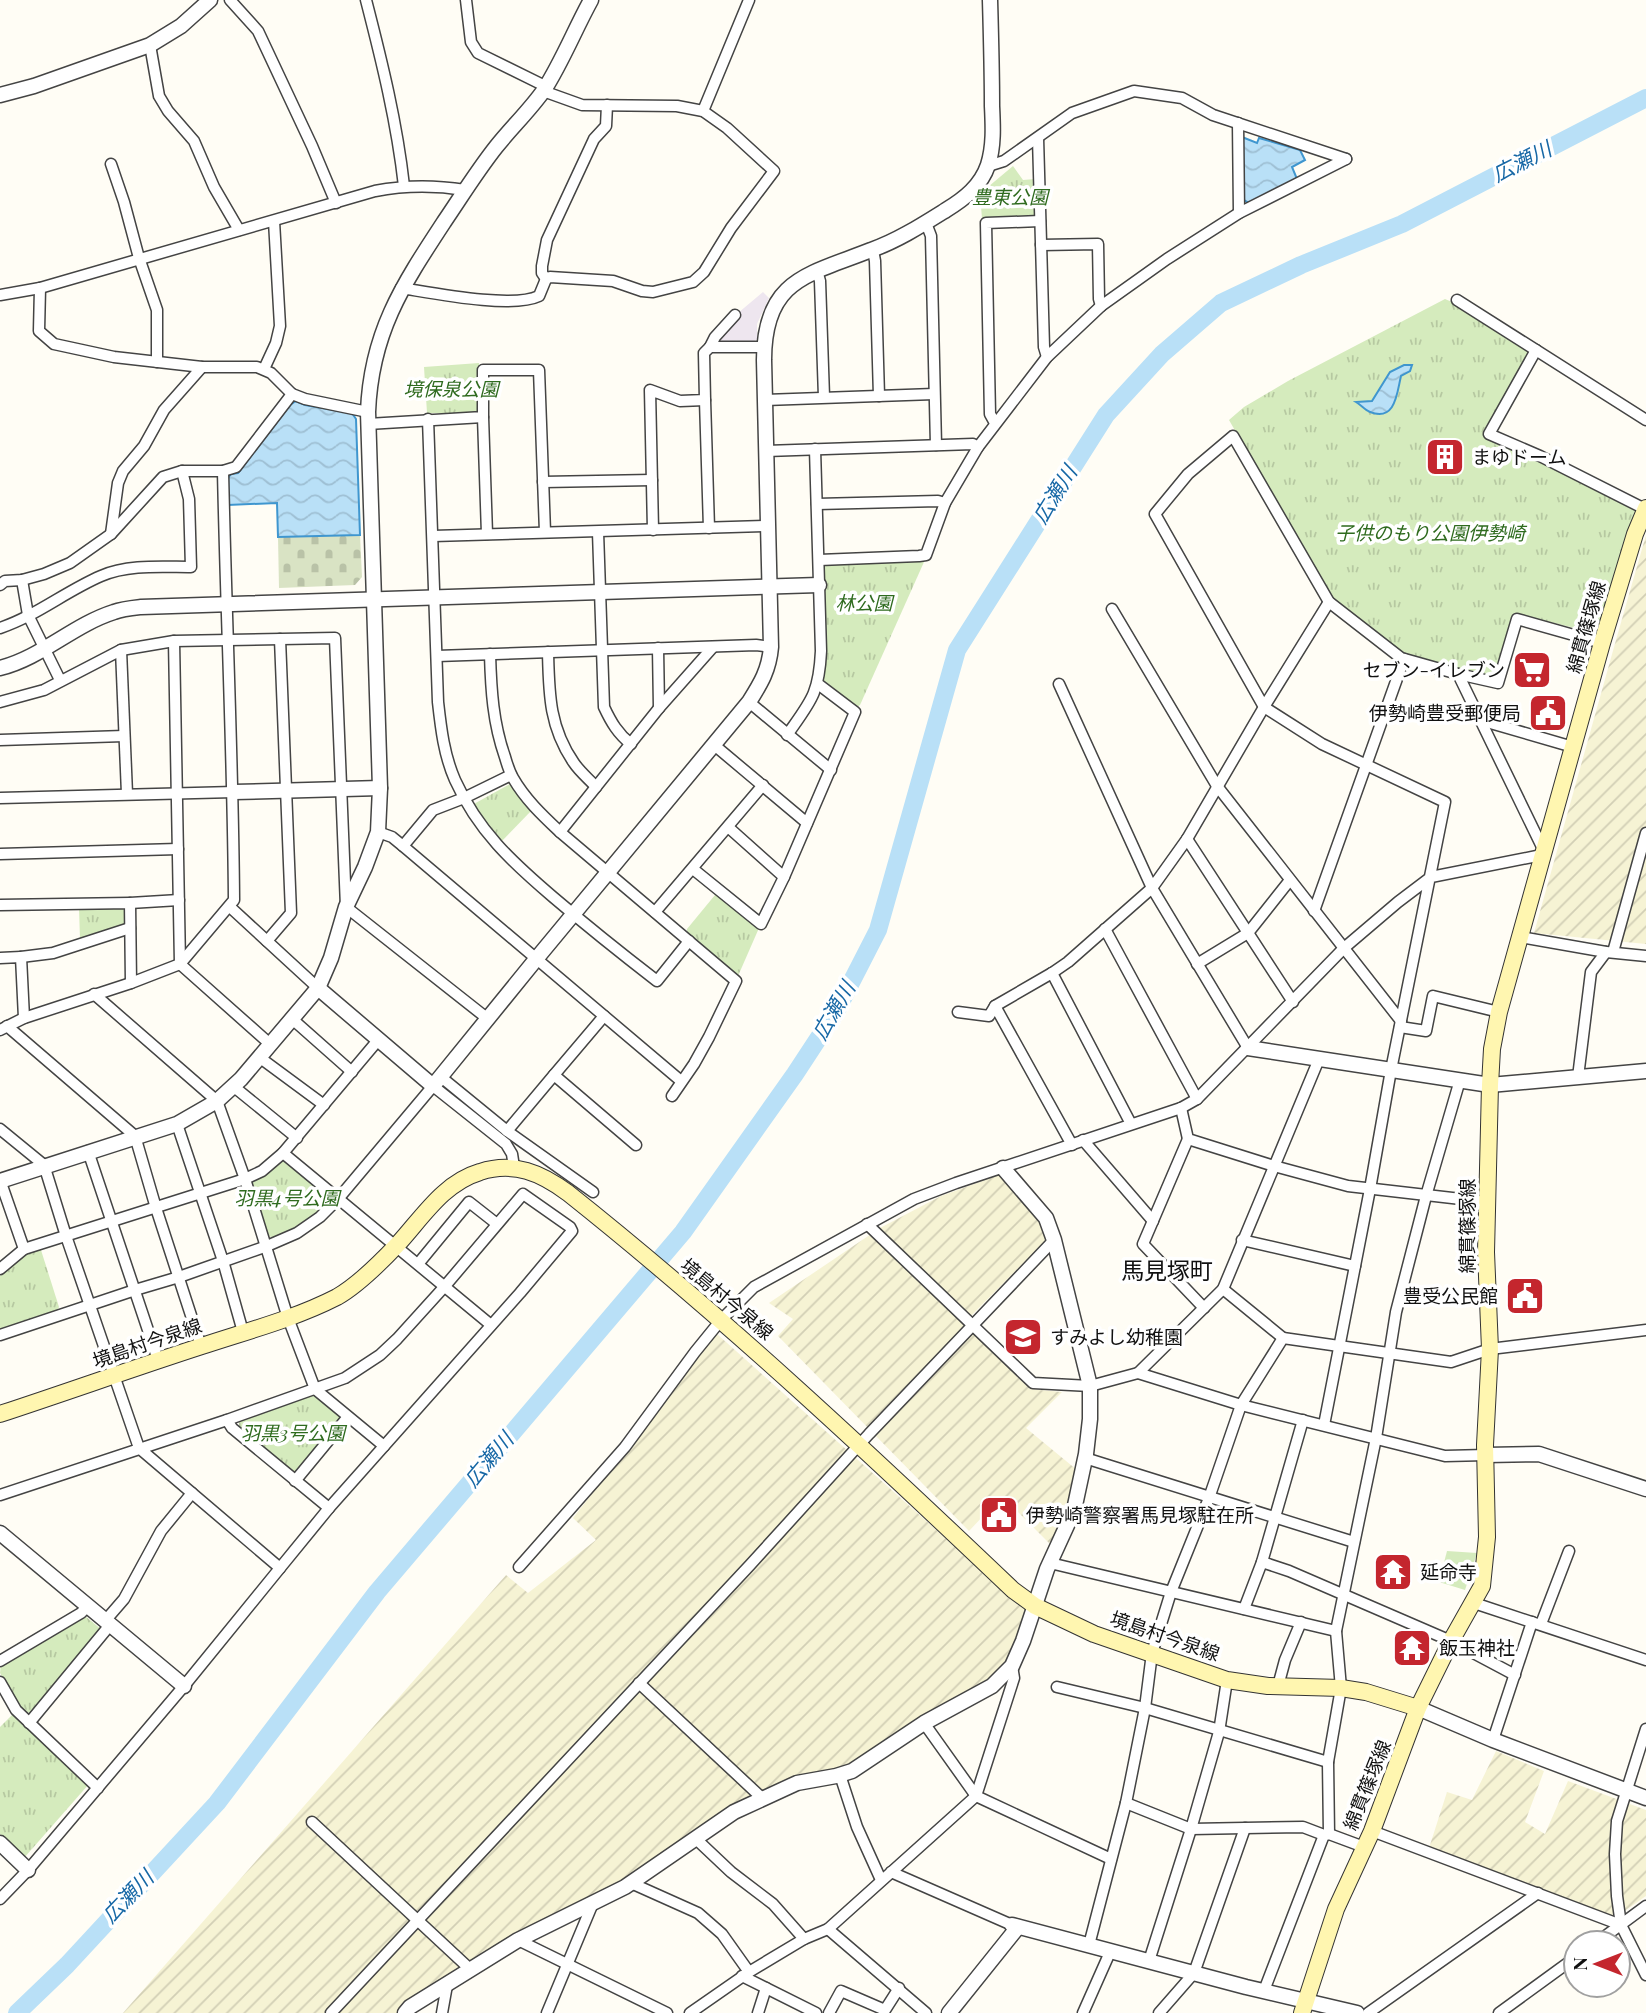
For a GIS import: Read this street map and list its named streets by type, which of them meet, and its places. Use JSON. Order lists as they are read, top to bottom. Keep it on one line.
{"streets":{"main road":["綿貫篠塚線","境島村今泉線"]},"crossings":[["綿貫篠塚線","境島村今泉線"]],"districts":["馬見塚町"],"water":["広瀬川"],"parks":["豊東公園","境保泉公園","子供のもり公園伊勢崎","林公園","羽黒4号公園","羽黒3号公園"],"places":{"building":["まゆドーム"],"supermarket":["セブン-イレブン"],"public building":["伊勢崎豊受郵便局","豊受公民館","伊勢崎警察署馬見塚駐在所"],"school or university":["すみよし幼稚園"],"temple":["延命寺","飯玉神社"]},"north":"left"}
